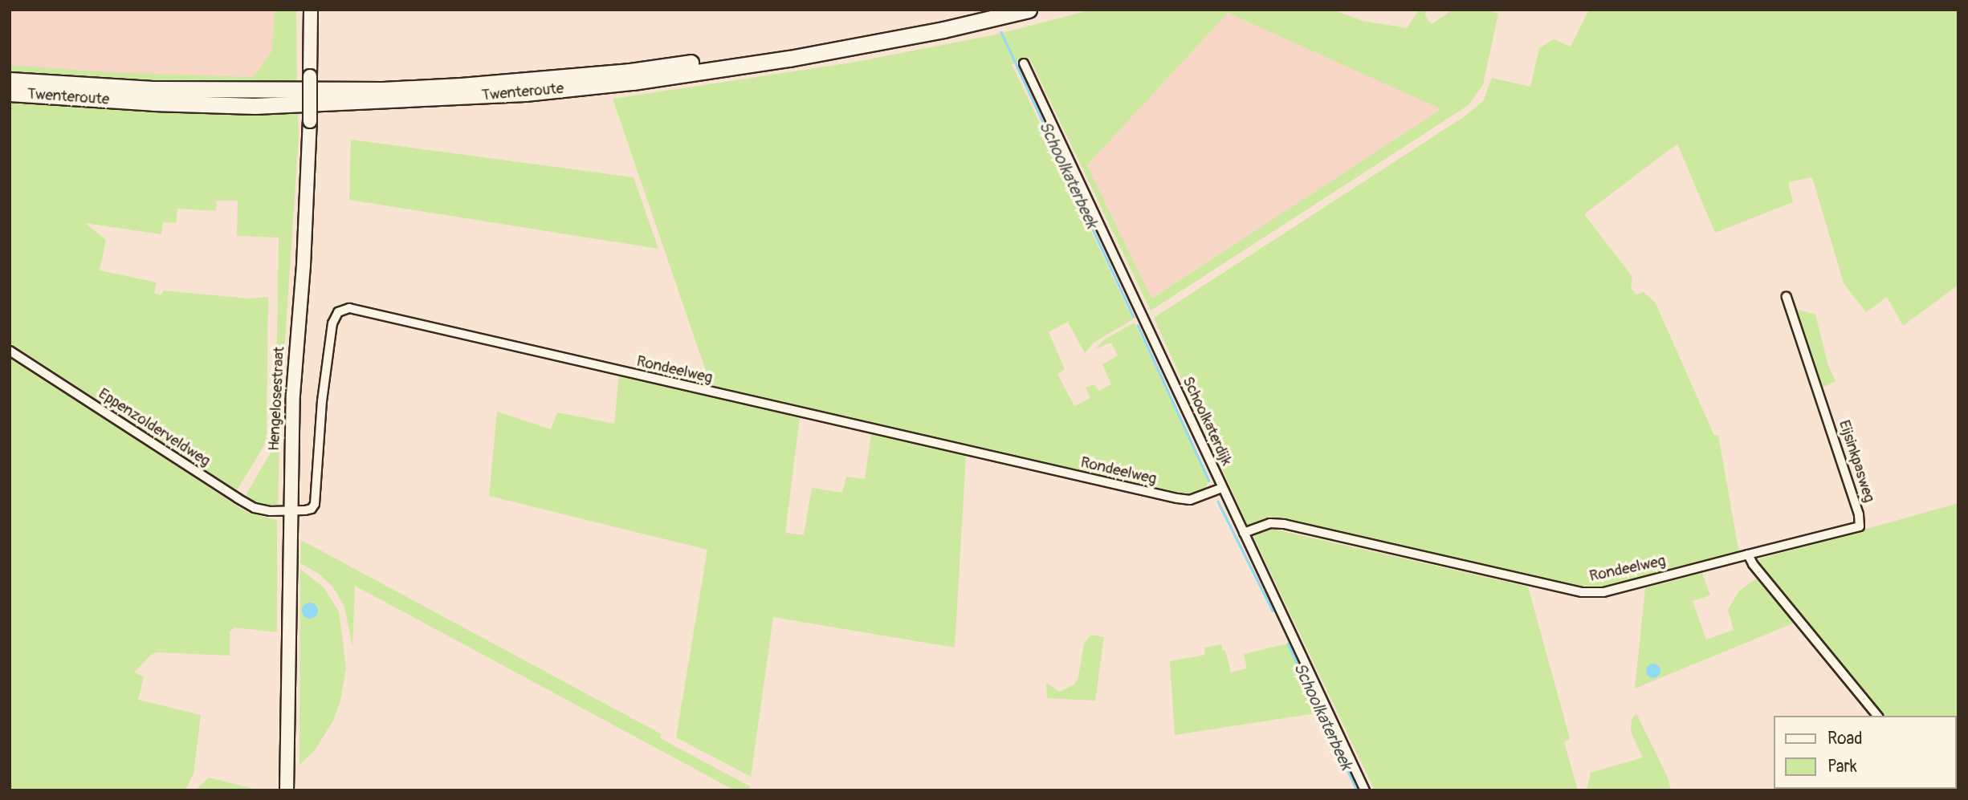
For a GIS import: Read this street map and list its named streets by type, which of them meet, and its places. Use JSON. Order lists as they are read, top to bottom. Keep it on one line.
{"streets":{"highway":["Twenteroute"],"main road":["Hengelosestraat"],"street":["Rondeelweg","Schoolkaterdijk","Eppenzolderveldweg","Eijsinkpasweg"]},"crossings":[["Rondeelweg","Hengelosestraat"],["Rondeelweg","Schoolkaterdijk"],["Rondeelweg","Eppenzolderveldweg"],["Rondeelweg","Eijsinkpasweg"],["Hengelosestraat","Eppenzolderveldweg"]],"water":["Schoolkaterbeek"],"legend":["Road","Park"]}
